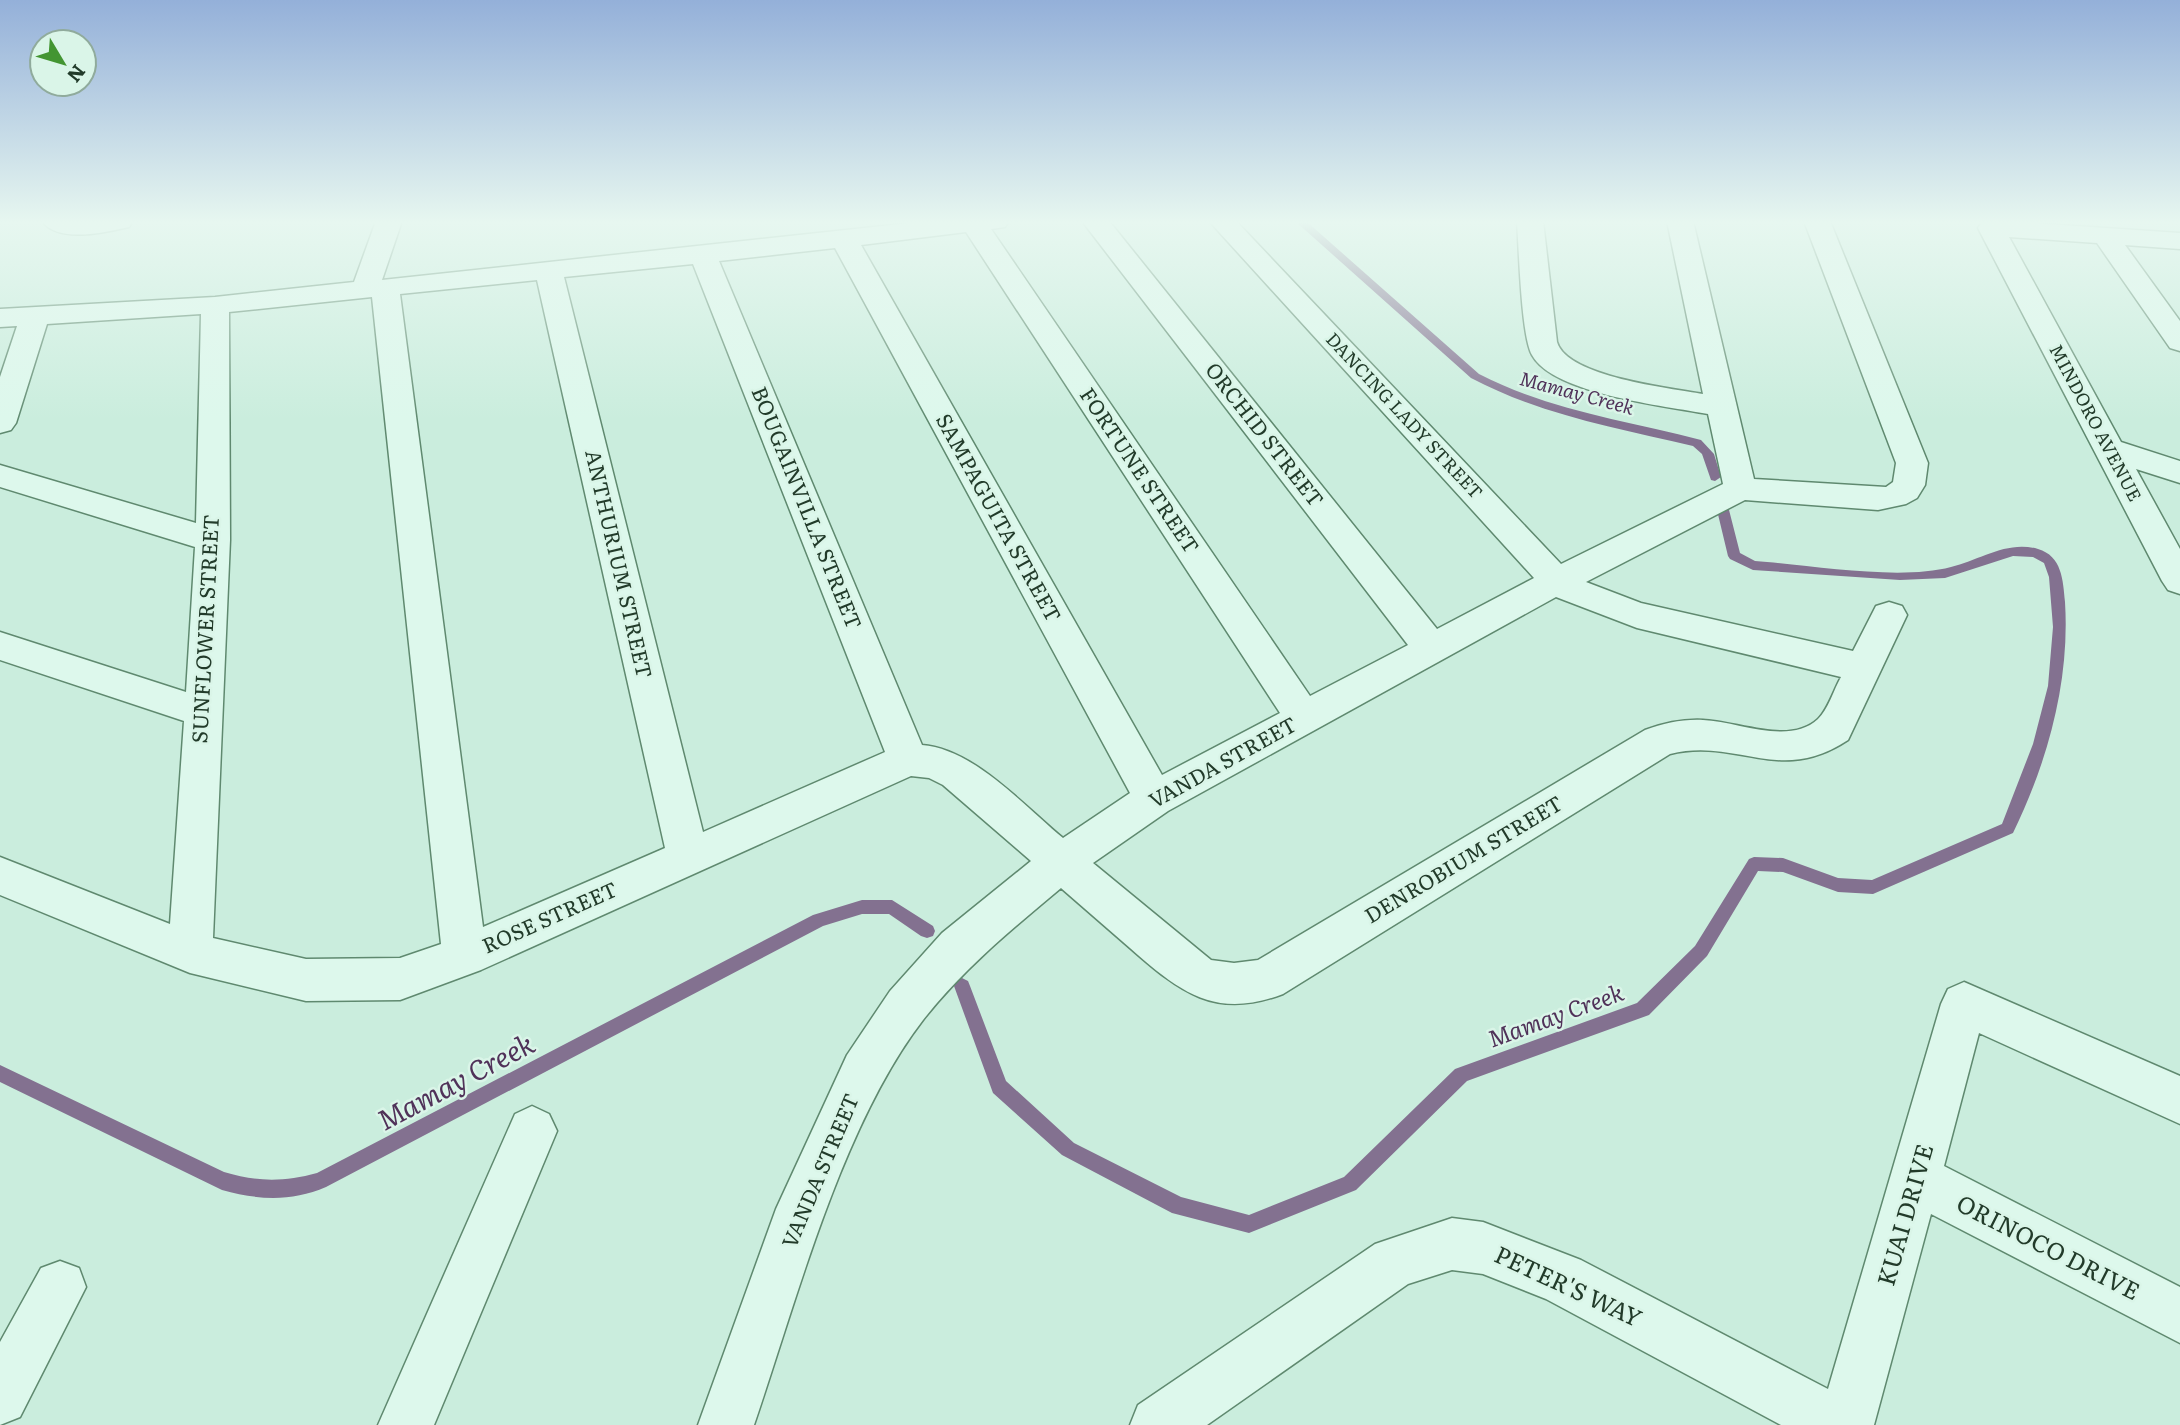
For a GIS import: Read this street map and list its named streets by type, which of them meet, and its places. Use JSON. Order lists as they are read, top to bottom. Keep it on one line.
{"streets":{"street":["DANCING LADY STREET","MINDORO AVENUE","ORCHID STREET","FORTUNE STREET","BOUGAINVILLA STREET","SAMPAGUITA STREET","ANTHURIUM STREET","SUNFLOWER STREET","VANDA STREET","DENROBIUM STREET","ROSE STREET","KUAI DRIVE","ORINOCO DRIVE","PETER'S WAY"]},"crossings":[["DANCING LADY STREET","VANDA STREET"],["ORCHID STREET","VANDA STREET"],["FORTUNE STREET","VANDA STREET"],["BOUGAINVILLA STREET","ROSE STREET"],["SAMPAGUITA STREET","VANDA STREET"],["ANTHURIUM STREET","ROSE STREET"],["SUNFLOWER STREET","ROSE STREET"],["VANDA STREET","DENROBIUM STREET"],["KUAI DRIVE","ORINOCO DRIVE"]],"water":["Mamay Creek"],"north":"bottom right"}
